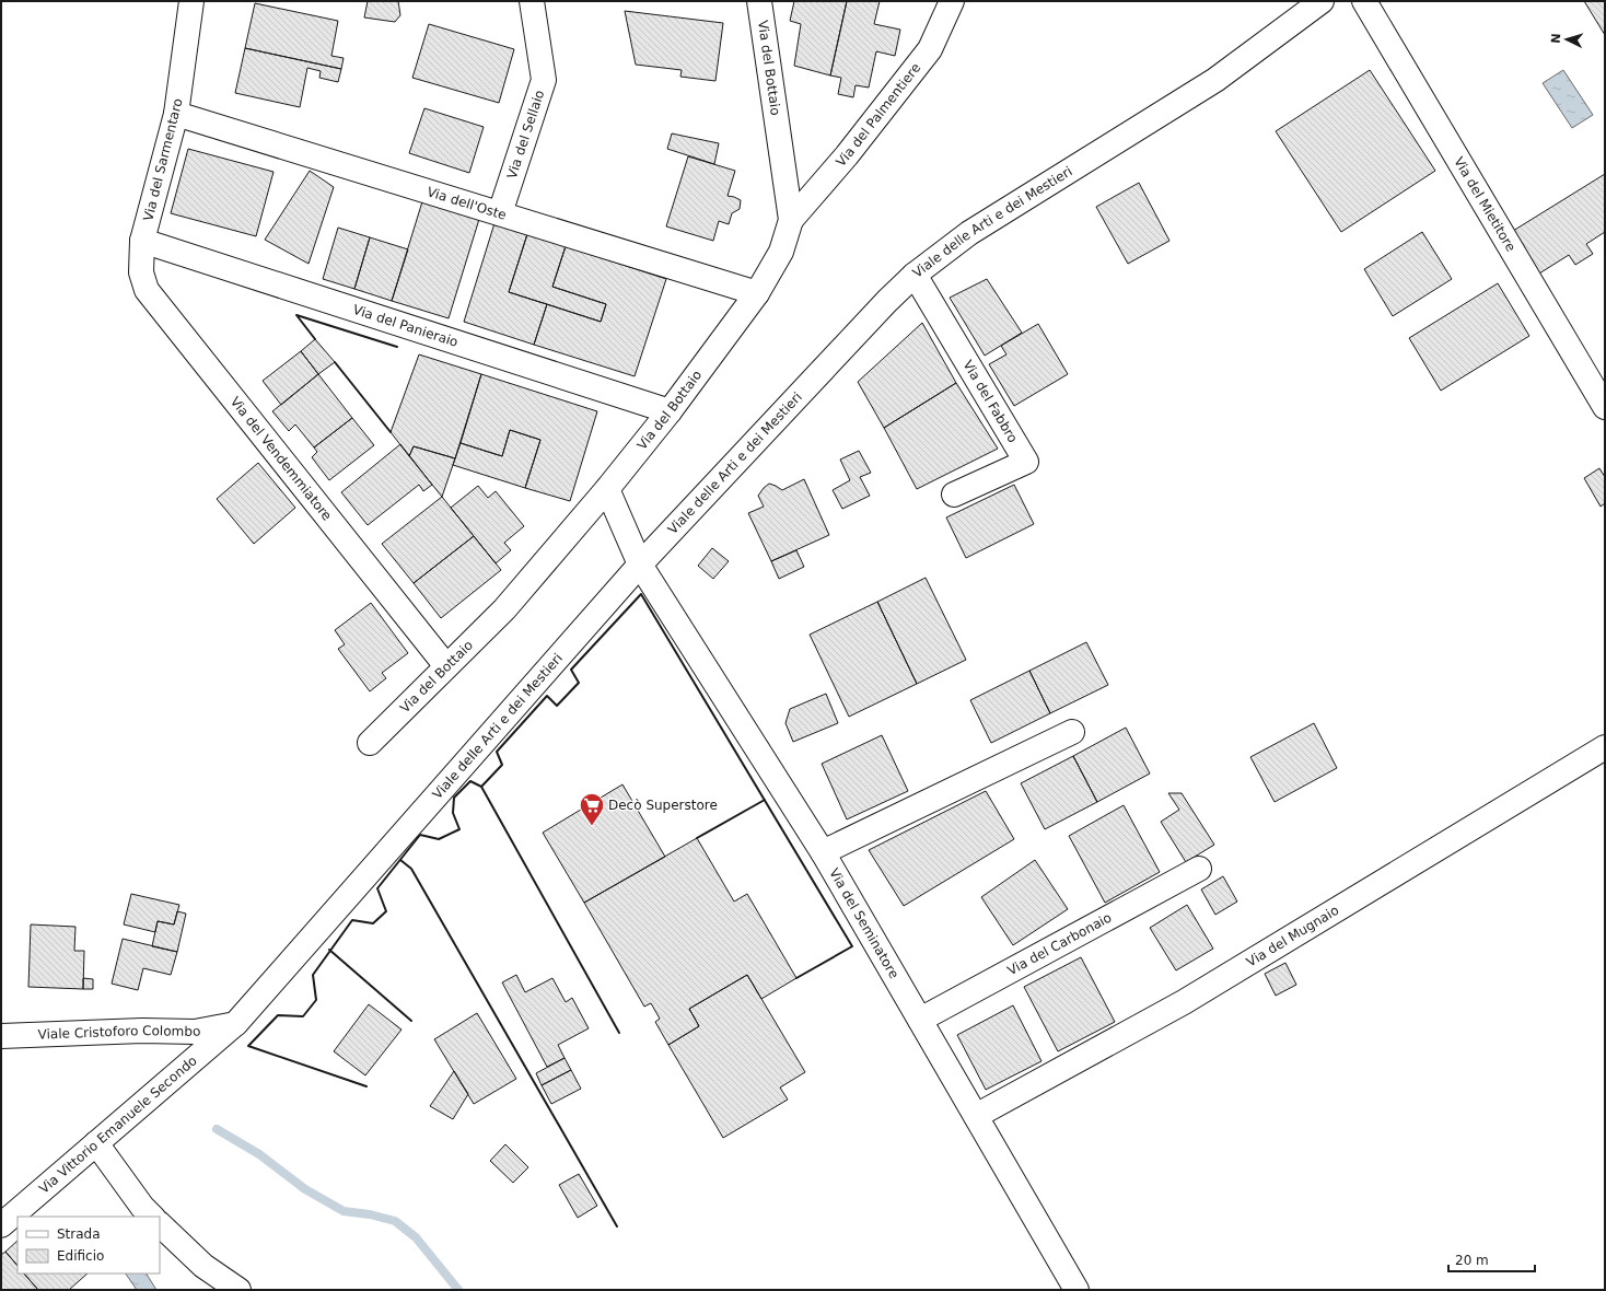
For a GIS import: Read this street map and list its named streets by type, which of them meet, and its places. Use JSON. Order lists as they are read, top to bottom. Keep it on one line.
{"streets":{"street":["Via del Bottaio","Via del Palmentiere","Via del Sellaio","Via del Sarmentaro","Via dell'Oste","Via del Mietitore","Viale delle Arti e dei Mestieri","Via del Panieraio","Via del Fabbro","Via del Vendemmiatore","Via del Seminatore","Via del Mugnaio","Via del Carbonaio","Viale Cristoforo Colombo","Via Vittorio Emanuele Secondo"]},"crossings":[["Via del Bottaio","Via del Palmentiere"],["Via del Bottaio","Via dell'Oste"],["Via del Bottaio","Via del Panieraio"],["Via del Bottaio","Via del Vendemmiatore"],["Via del Bottaio","Via del Seminatore"],["Via del Sellaio","Via dell'Oste"],["Via del Sarmentaro","Via dell'Oste"],["Via del Sarmentaro","Via del Panieraio"],["Via del Sarmentaro","Via del Vendemmiatore"],["Viale delle Arti e dei Mestieri","Via del Fabbro"],["Viale delle Arti e dei Mestieri","Via del Seminatore"],["Viale delle Arti e dei Mestieri","Viale Cristoforo Colombo"],["Viale delle Arti e dei Mestieri","Via Vittorio Emanuele Secondo"],["Via del Panieraio","Via del Vendemmiatore"],["Via del Seminatore","Via del Mugnaio"],["Via del Seminatore","Via del Carbonaio"],["Viale Cristoforo Colombo","Via Vittorio Emanuele Secondo"]],"places":{"supermarket":["Decò Superstore"]},"legend":["Strada","Edificio"],"scale_bar":"20 m","north":"left"}
